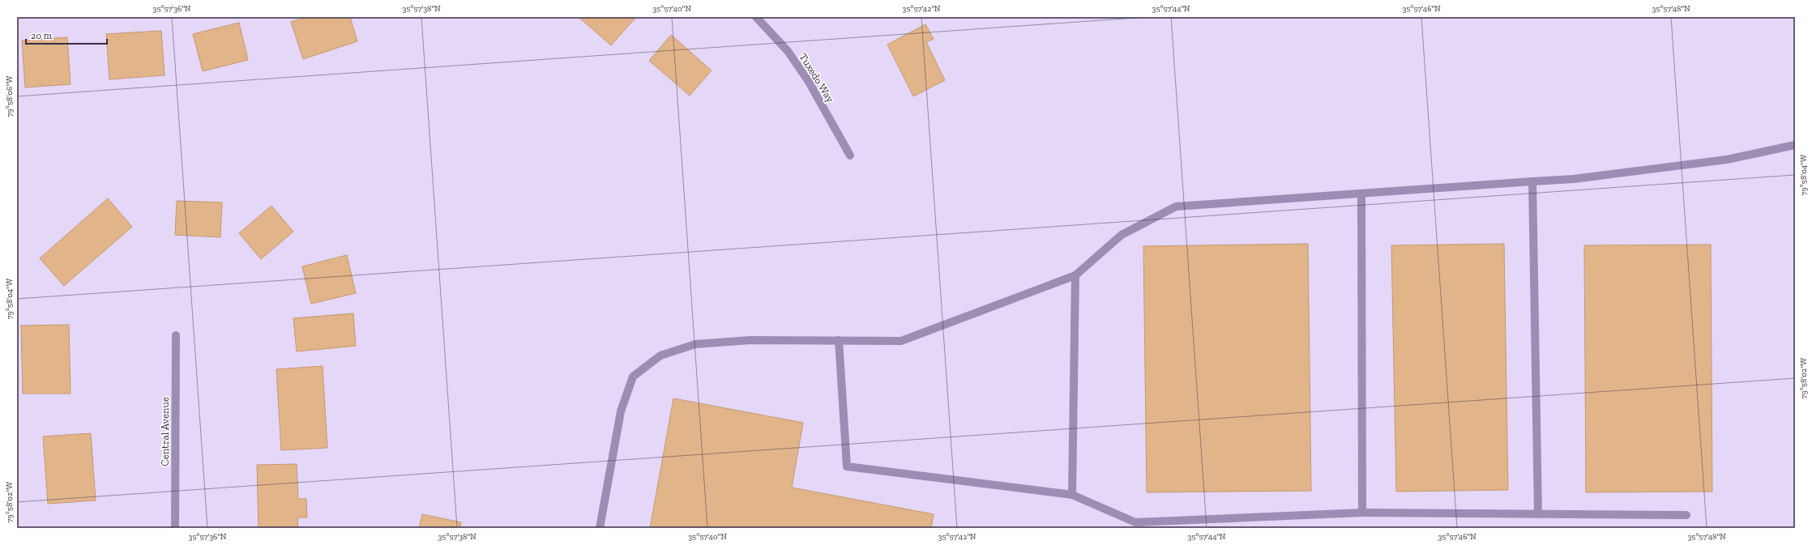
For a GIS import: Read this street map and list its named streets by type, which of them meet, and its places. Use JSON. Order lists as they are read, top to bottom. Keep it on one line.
{"streets":{"street":["Tuxedo Way","Central Avenue"]},"scale_bar":"20 m","coordinates":["35°57'36\"N","35°57'38\"N","35°57'40\"N","35°57'42\"N","35°57'44\"N","35°57'46\"N","35°57'48\"N","79°58'06\"W","79°58'04\"W","79°58'02\"W"]}
